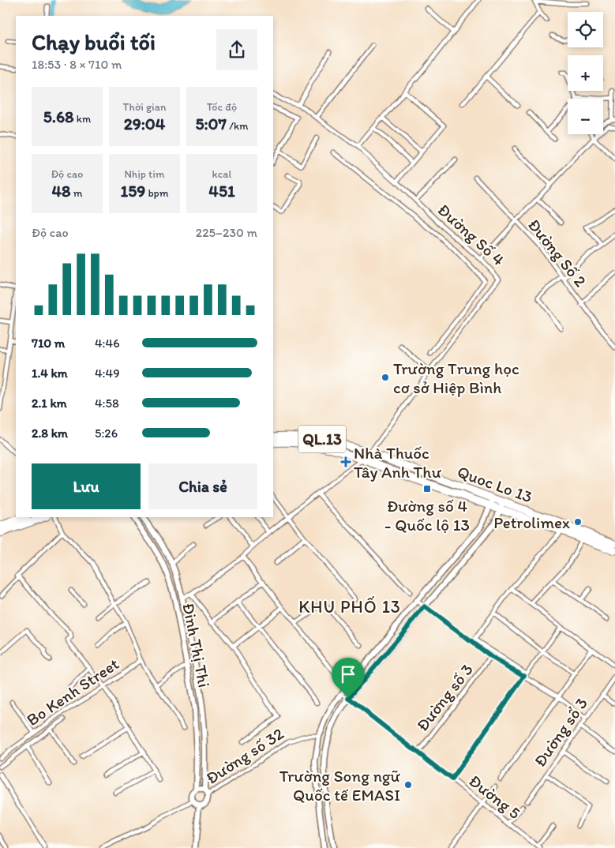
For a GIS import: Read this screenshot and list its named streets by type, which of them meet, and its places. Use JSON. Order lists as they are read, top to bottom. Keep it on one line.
{"streets":{"highway":["QL.13","Quoc Lo 13"],"street":["Đường Số 4","Đường Số 2","Đinh Thị Thi","Bo Kenh Street","Đường số 3","Đường sổ 3","Đường số 32","Đường 5"]},"crossings":[["Đường Số 4","Quoc Lo 13"],["Đinh Thị Thi","Đường số 32"],["Đường số 3","Đường 5"]],"districts":["KHU PHỐ 13"],"places":{"other":["Trường Trung học cơ sở Hiệp Bình","Petrolimex","Trường Song ngữ Quốc tế EMASI"],"health":["Nhà Thuốc Tây Anh Thư"],"transit":["Đường số 4 - Quốc lộ 13"]},"page":{"map_buttons":["+","−"],"heading":["Chạy buổi tối","18:53 · 8 × 710 m"],"stats":[["5.68 km"],["Thời gian","29:04"],["Tốc độ","5:07 /km"],["Độ cao","48 m"],["Nhịp tim","159 bpm"],["kcal","451"]],"chart":["Độ cao","225–230 m"],"list":[{"name":"710 m","note":"4:46"},{"name":"1.4 km","note":"4:49"},{"name":"2.1 km","note":"4:58"},{"name":"2.8 km","note":"5:26"}],"buttons":["Lưu","Chia sẻ"]}}
